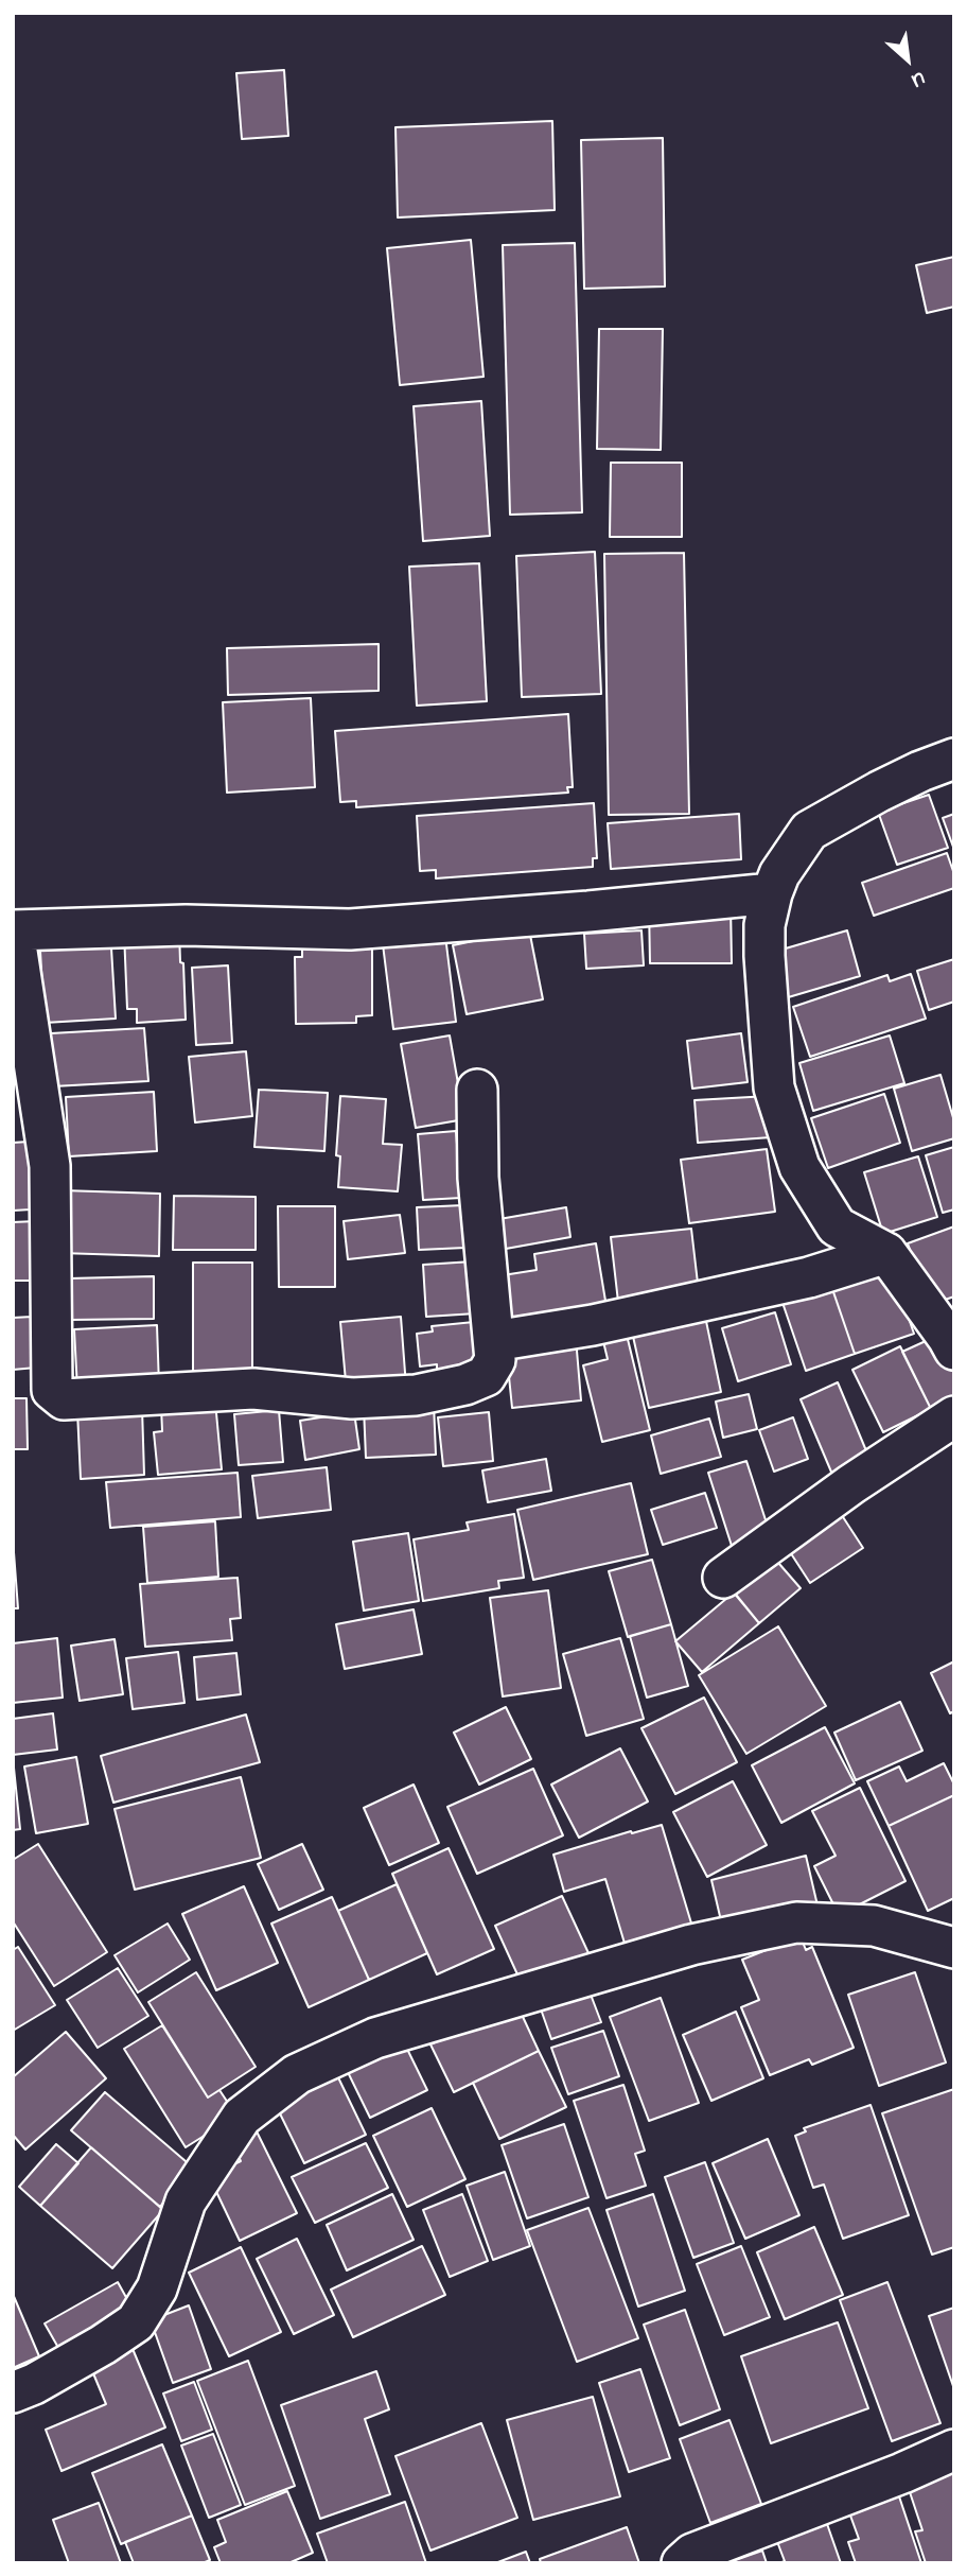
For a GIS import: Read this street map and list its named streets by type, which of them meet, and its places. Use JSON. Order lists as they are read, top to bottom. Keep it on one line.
{"north":"bottom right"}
